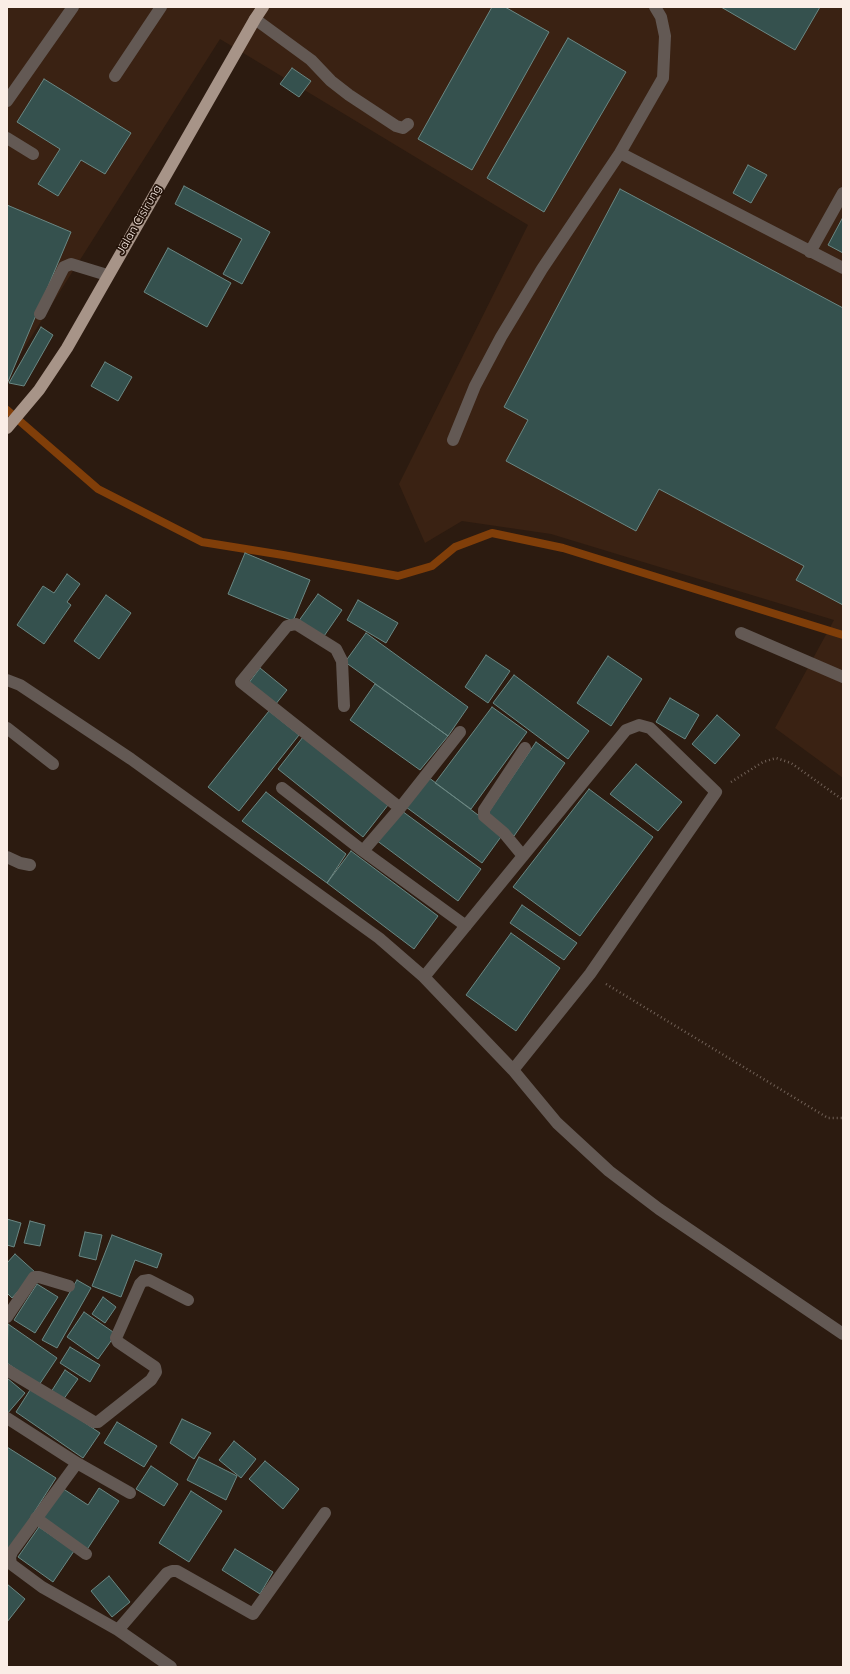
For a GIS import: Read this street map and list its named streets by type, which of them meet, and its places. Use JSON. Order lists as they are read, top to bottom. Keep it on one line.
{"streets":{"main road":["Jalan Cisirung"]}}
